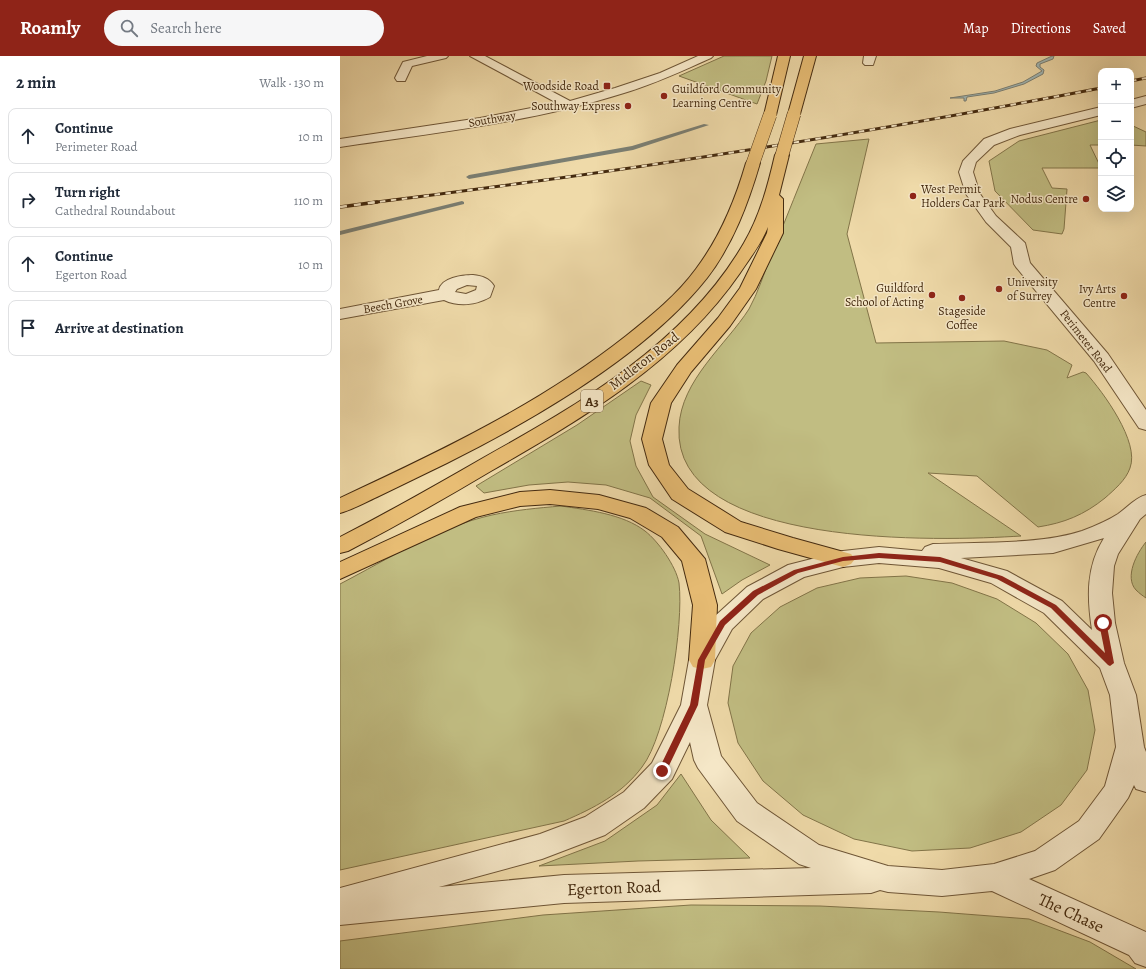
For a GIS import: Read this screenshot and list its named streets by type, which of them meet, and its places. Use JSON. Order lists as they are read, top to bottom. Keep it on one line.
{"streets":{"highway":["Midleton Road","A3"],"street":["Southway","Beech Grove","Perimeter Road","Egerton Road","The Chase"]},"places":{"transit":["Woodside Road"],"other":["Guildford Community Learning Centre","Southway Express","West Permit Holders Car Park","Nodus Centre","University of Surrey","Guildford School of Acting","Ivy Arts Centre","Stageside Coffee"]},"page":{"header":"Roamly","search":"Search here","nav":["Map","Directions","Saved"],"heading":["2 min","Walk · 130 m"],"map_buttons":["+","−"],"list":[["Continue","Perimeter Road","10 m"],["Turn right","Cathedral Roundabout","110 m"],["Continue","Egerton Road","10 m"],"Arrive at destination"]}}
